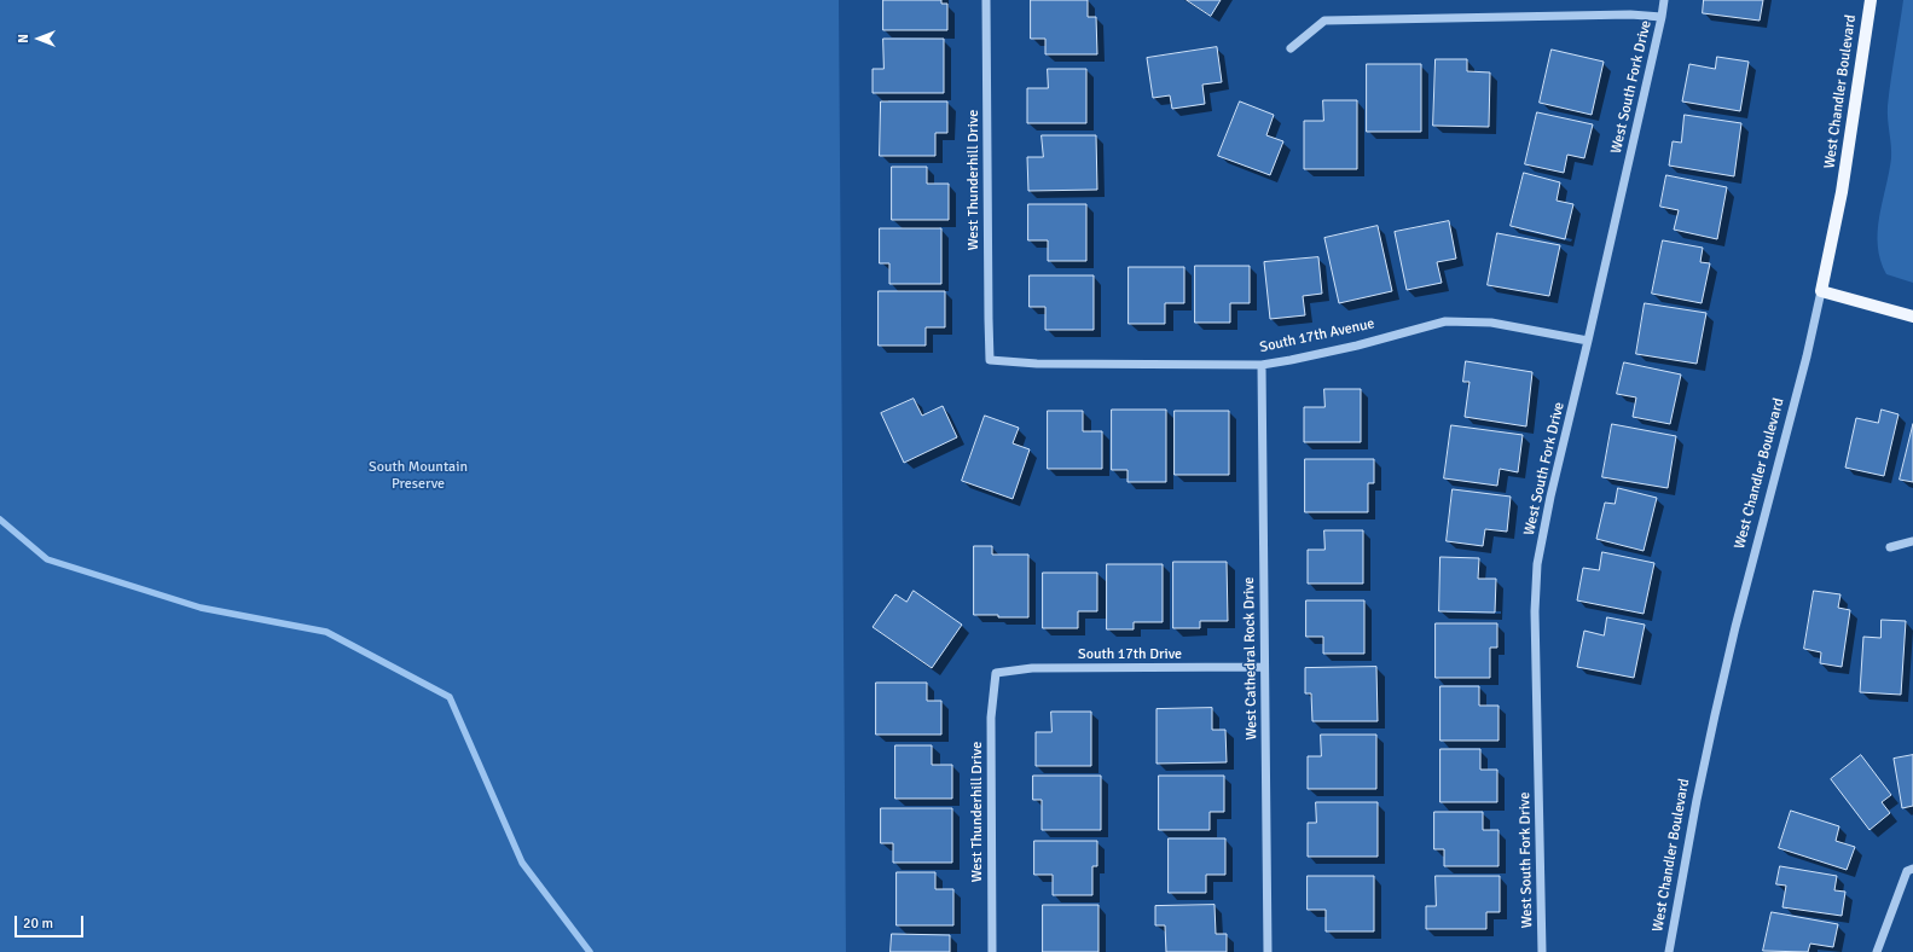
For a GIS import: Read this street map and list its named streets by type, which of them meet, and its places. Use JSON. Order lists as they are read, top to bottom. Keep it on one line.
{"streets":{"main road":["West Chandler Boulevard"],"street":["West South Fork Drive","West Thunderhill Drive","South 17th Avenue","South 17th Drive","West Cathedral Rock Drive"]},"crossings":[["West South Fork Drive","South 17th Avenue"],["West Thunderhill Drive","South 17th Avenue"],["West Thunderhill Drive","South 17th Drive"],["South 17th Avenue","West Cathedral Rock Drive"],["South 17th Drive","West Cathedral Rock Drive"]],"parks":["South Mountain Preserve"],"scale_bar":"20 m","north":"left"}
